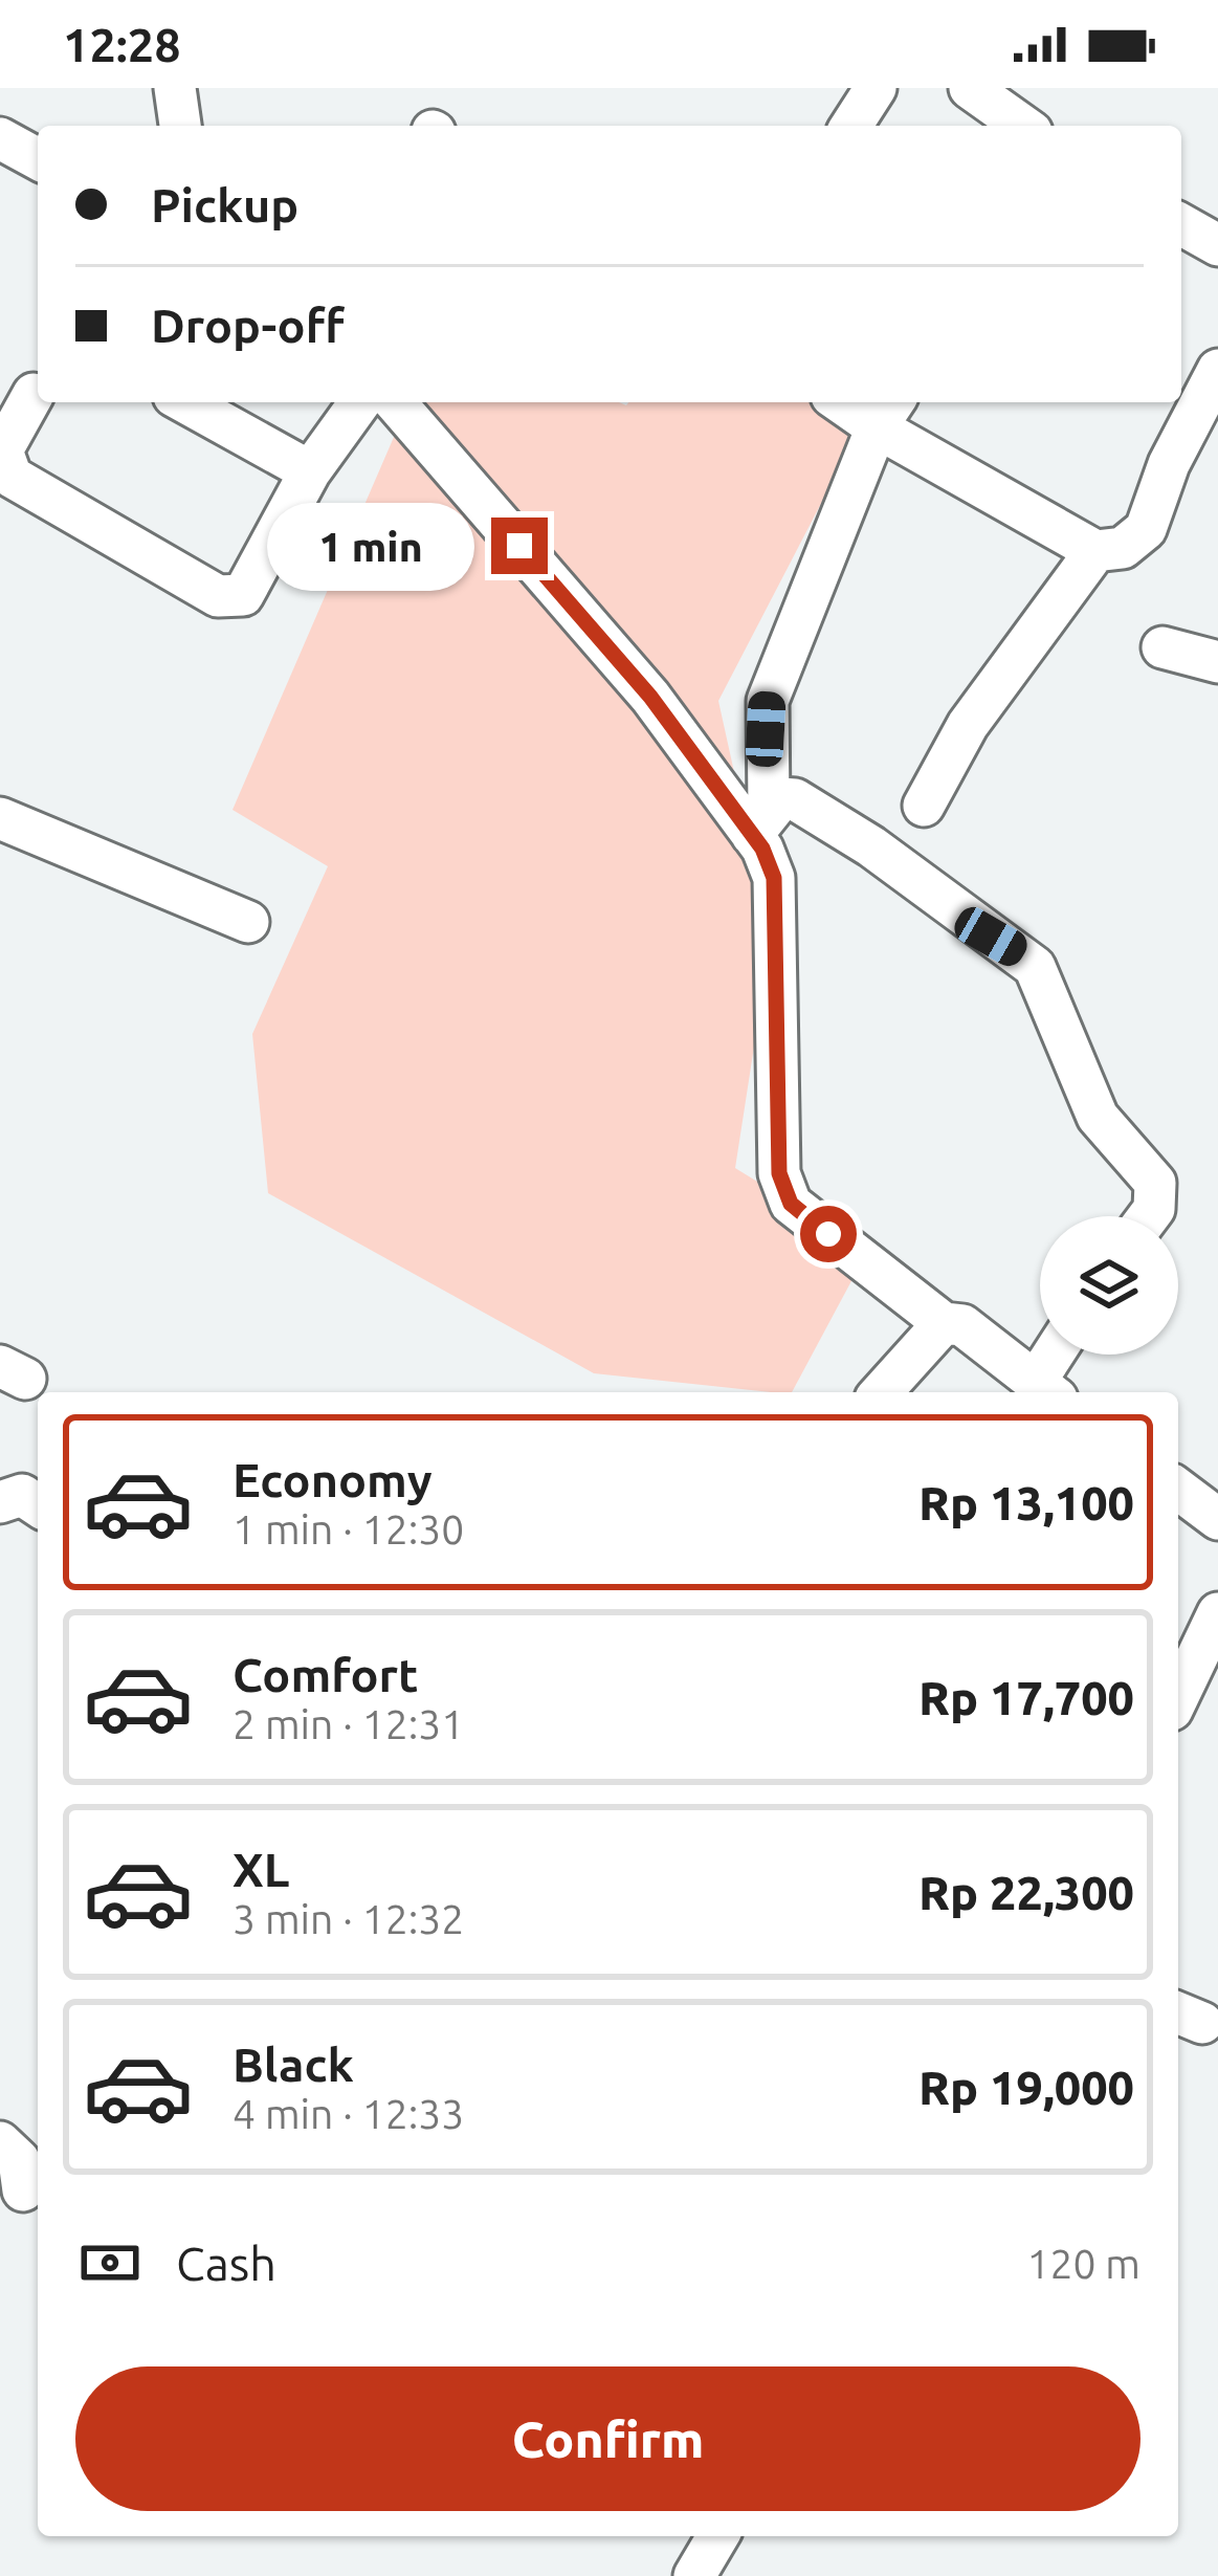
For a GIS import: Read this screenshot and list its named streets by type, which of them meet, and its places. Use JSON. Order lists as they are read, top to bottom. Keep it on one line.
{"page":{"status":"12:28","banner":["Pickup","Drop-off"],"bubble":"1 min","list":[{"name":"Economy","note":"1 min · 12:30","value":"Rp 13,100"},{"name":"Comfort","note":"2 min · 12:31","value":"Rp 17,700"},{"name":"XL","note":"3 min · 12:32","value":"Rp 22,300"},{"name":"Black","note":"4 min · 12:33","value":"Rp 19,000"}],"pay":["Cash","120 m"],"buttons":"Confirm"}}
